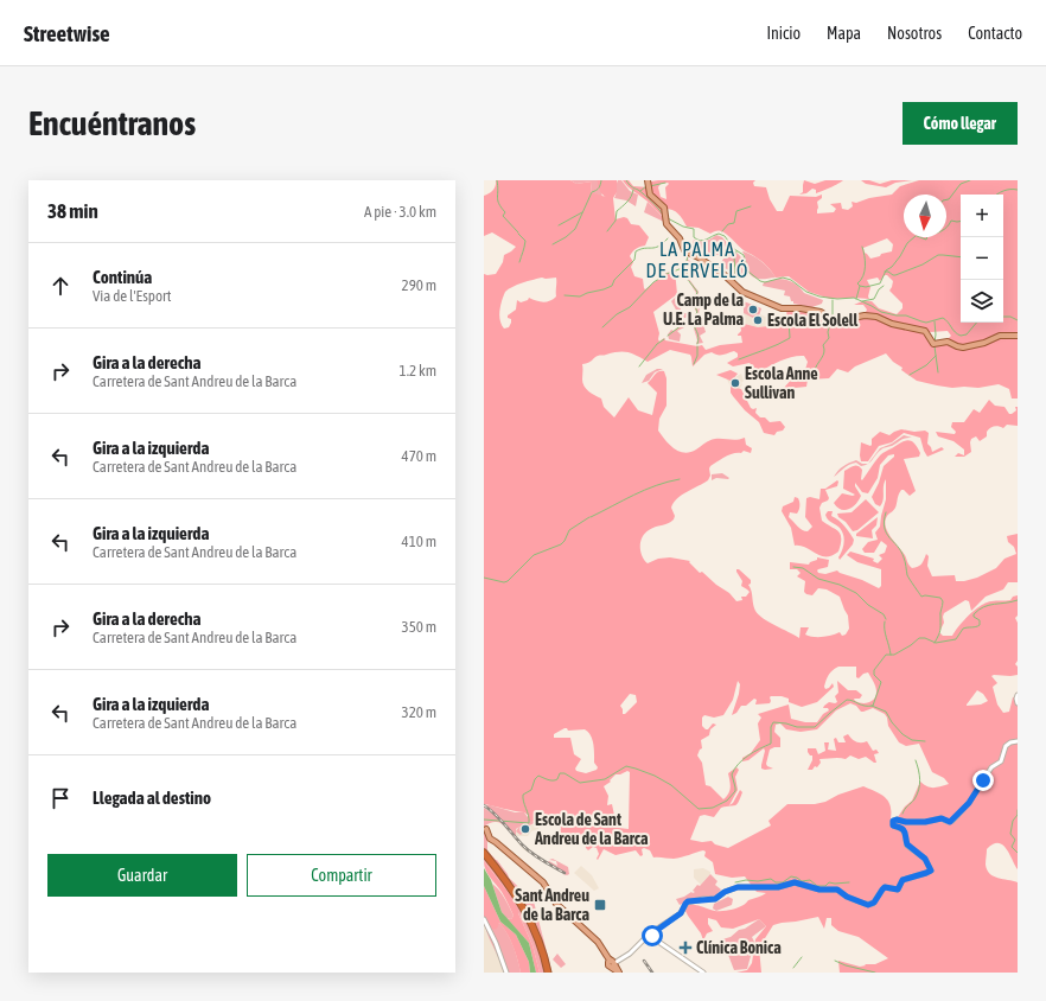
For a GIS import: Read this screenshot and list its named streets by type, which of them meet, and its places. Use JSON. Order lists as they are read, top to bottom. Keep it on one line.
{"districts":["LA PALMA DE CERVELLÓ"],"places":{"other":["Camp de la U.E. La Palma","Escola El Solell","Escola Anne Sullivan","Escola de Sant Andreu de la Barca"],"transit":["Sant Andreu de la Barca"],"health":["Clínica Bonica"]},"north":"bottom","page":{"header":"Streetwise","nav":["Inicio","Mapa","Nosotros","Contacto"],"buttons":["Cómo llegar",["Guardar","Compartir"]],"title":"Encuéntranos","heading":["38 min","A pie · 3.0 km"],"map_buttons":["+","−"],"list":[["Continúa","Via de l'Esport","290 m"],["Gira a la derecha","Carretera de Sant Andreu de la Barca","1.2 km"],["Gira a la izquierda","Carretera de Sant Andreu de la Barca","470 m"],["Gira a la izquierda","Carretera de Sant Andreu de la Barca","410 m"],["Gira a la derecha","Carretera de Sant Andreu de la Barca","350 m"],["Gira a la izquierda","Carretera de Sant Andreu de la Barca","320 m"],"Llegada al destino"]}}
